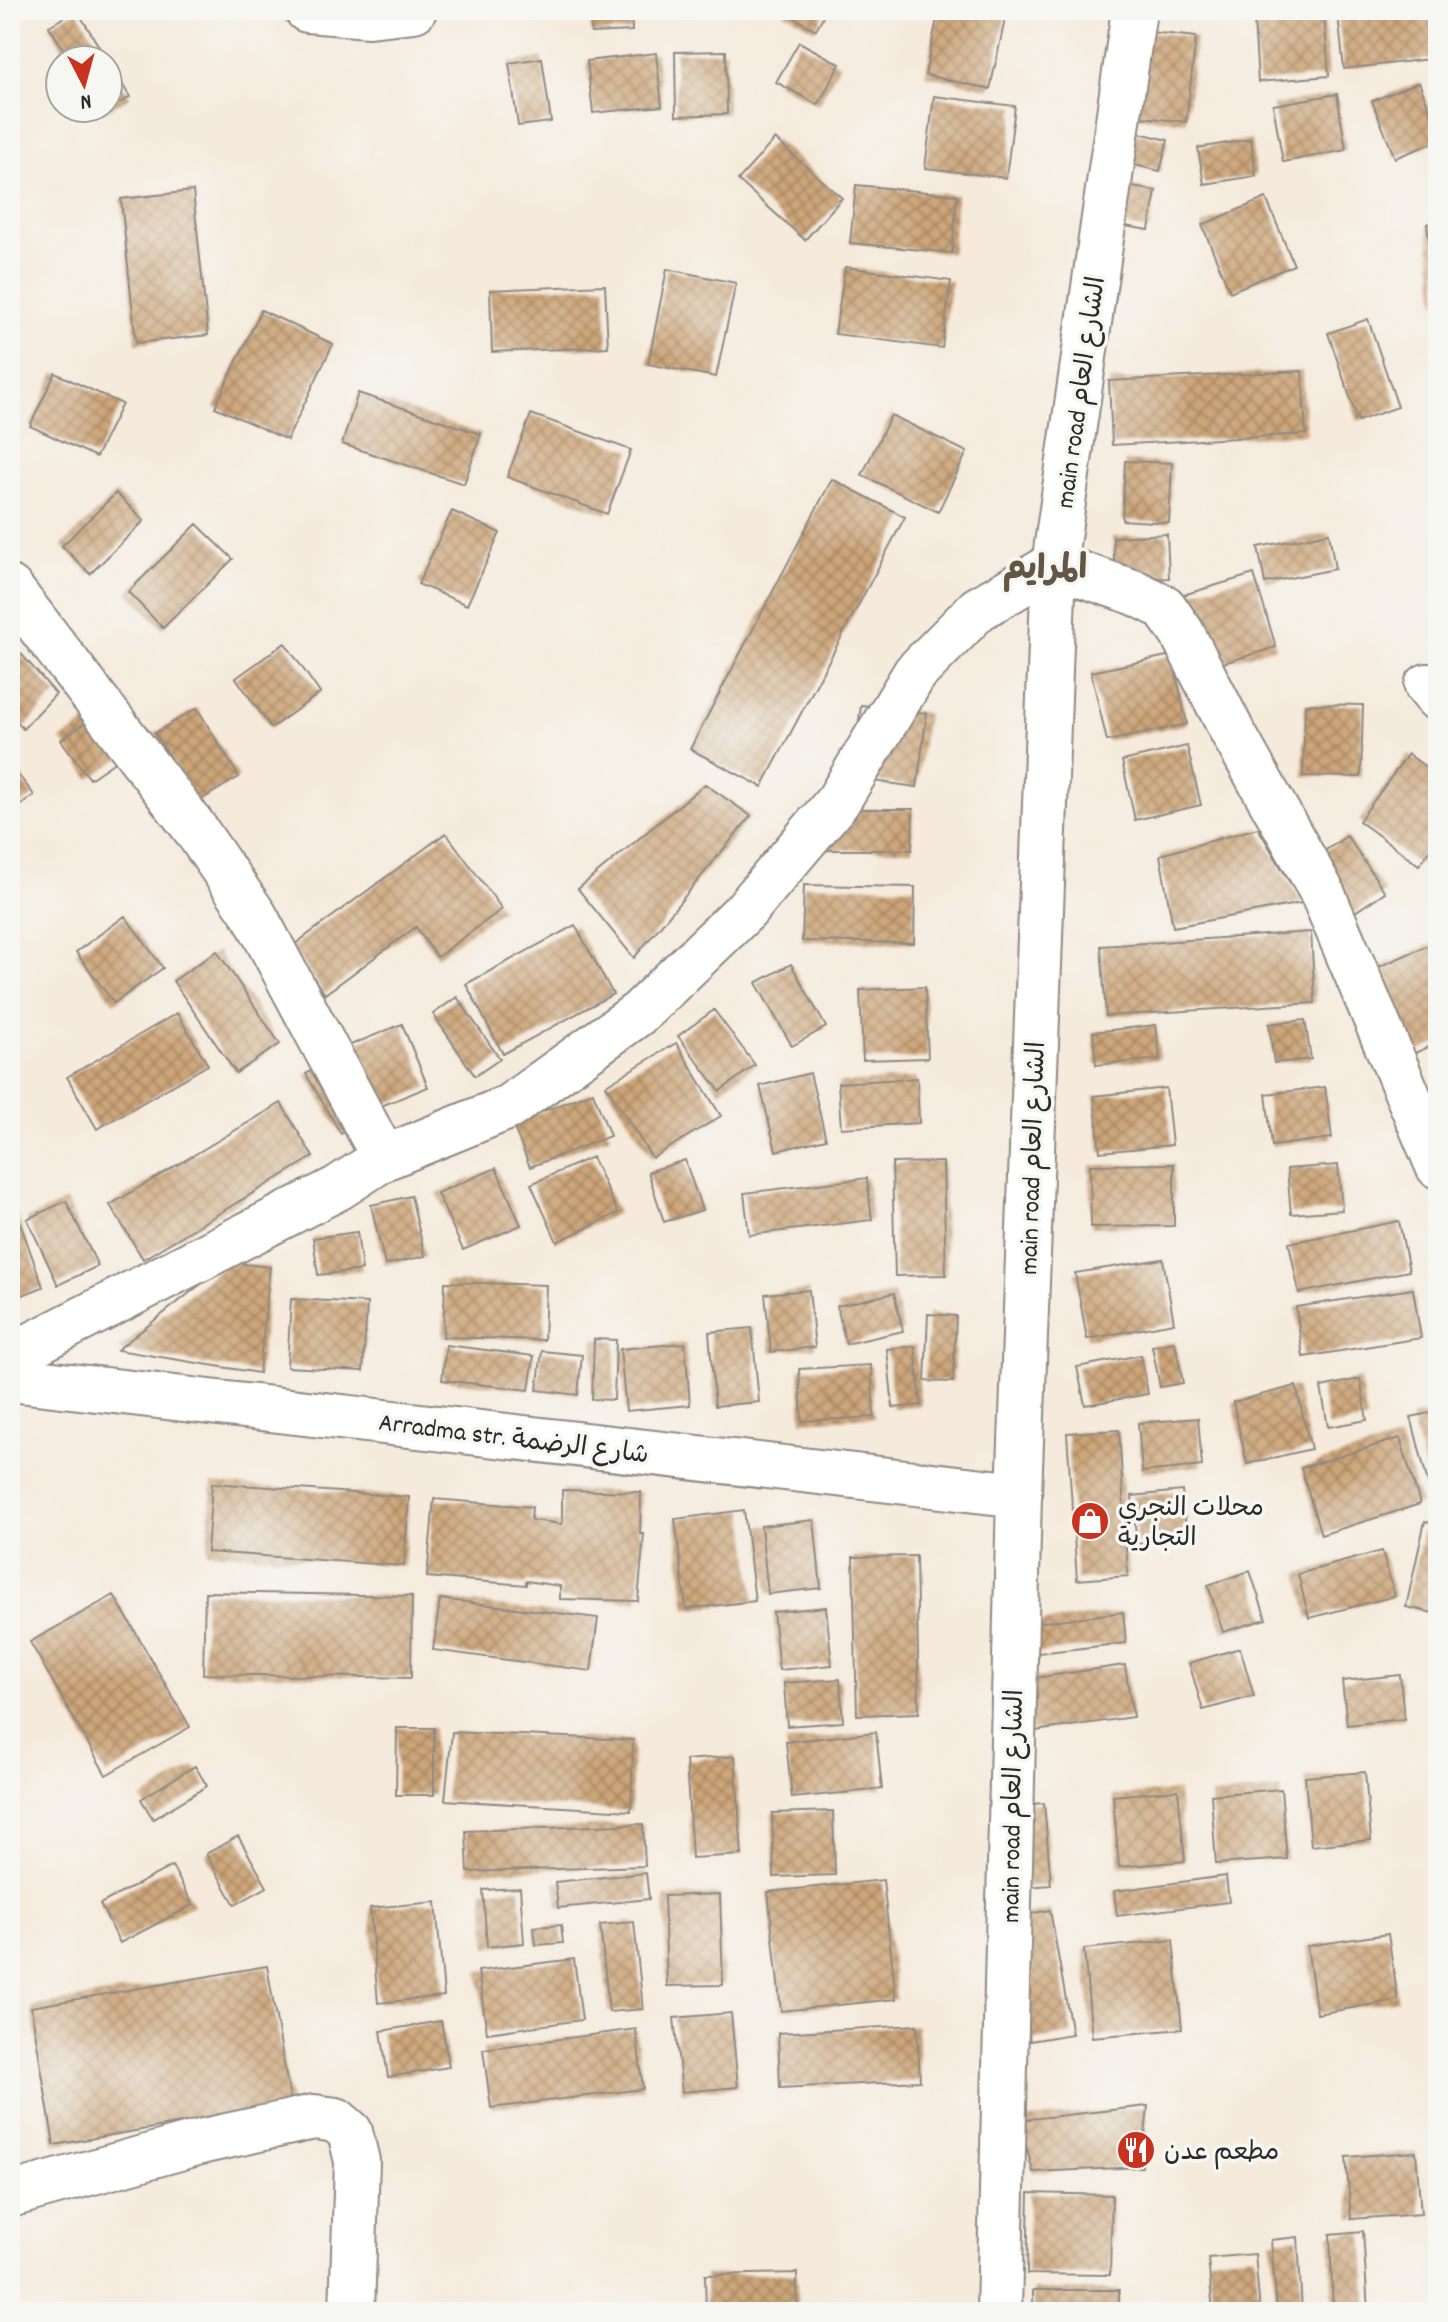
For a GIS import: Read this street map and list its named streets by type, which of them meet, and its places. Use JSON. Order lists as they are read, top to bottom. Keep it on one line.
{"streets":{"street":["main road الشارع العام","Arradma str. شارع الرضمة"]},"crossings":[["main road الشارع العام","Arradma str. شارع الرضمة"]],"districts":["المرايم"],"places":{"shop":["محلات النجري التجارية"],"restaurant":["مطعم عدن"]},"north":"bottom"}
